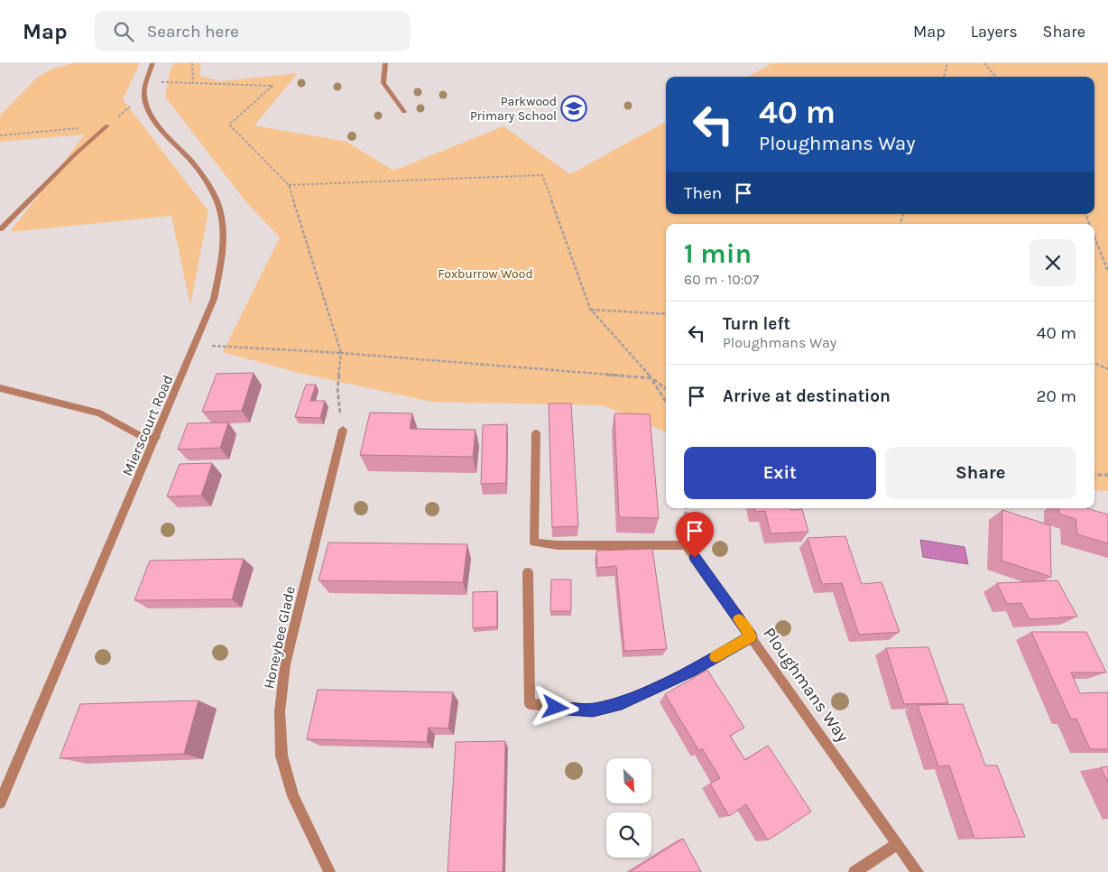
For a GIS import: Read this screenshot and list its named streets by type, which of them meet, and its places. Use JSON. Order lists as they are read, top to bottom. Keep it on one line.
{"streets":{"street":["Mierscourt Road","Honeybee Glade","Ploughmans Way"]},"parks":["Foxburrow Wood"],"places":{"school or university":["Parkwood Primary School"]},"north":"bottom right","page":{"header":"Map","search":"Search here","nav":["Map","Layers","Share"],"turn":["40 m","Ploughmans Way"],"then":"Then","heading":["1 min","60 m · 10:07"],"list":[{"name":"Turn left","note":"Ploughmans Way","value":"40 m"},{"name":"Arrive at destination","value":"20 m"}],"buttons":["Exit","Share"]}}
